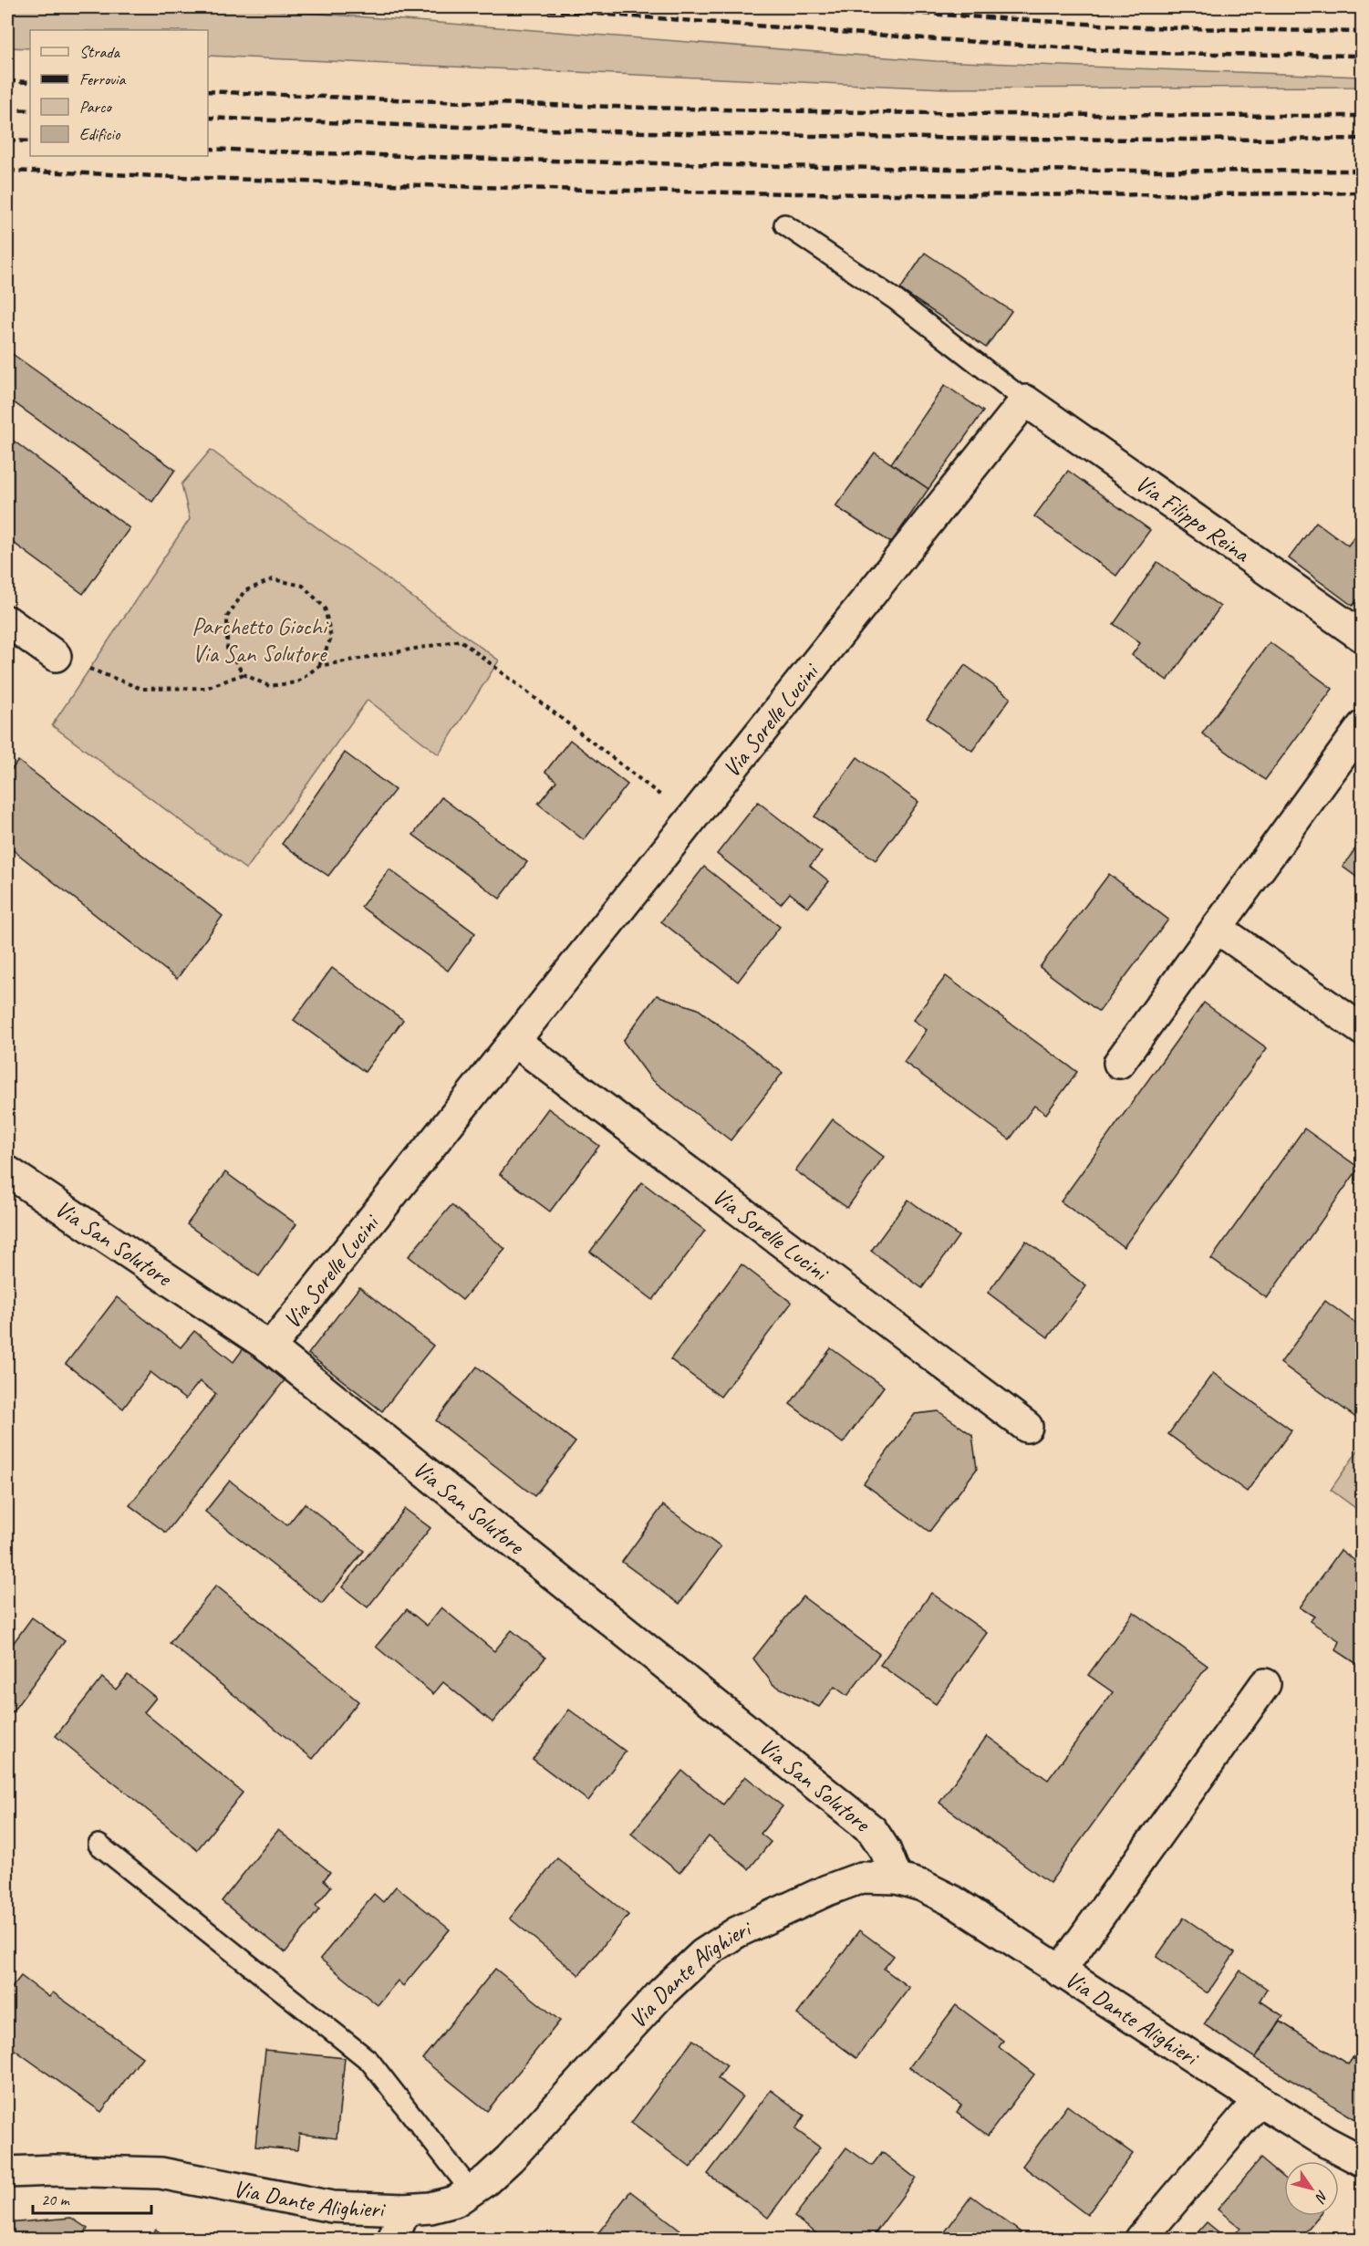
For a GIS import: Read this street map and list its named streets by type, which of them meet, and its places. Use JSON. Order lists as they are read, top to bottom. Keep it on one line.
{"streets":{"street":["Via Filippo Reina","Via Sorelle Lucini","Via San Solutore","Via Dante Alighieri"]},"crossings":[["Via Filippo Reina","Via Sorelle Lucini"],["Via Sorelle Lucini","Via San Solutore"],["Via San Solutore","Via Dante Alighieri"]],"parks":["Parchetto Giochi Via San Solutore"],"legend":["Strada","Ferrovia","Parco","Edificio"],"scale_bar":"20 m","north":"bottom right"}
